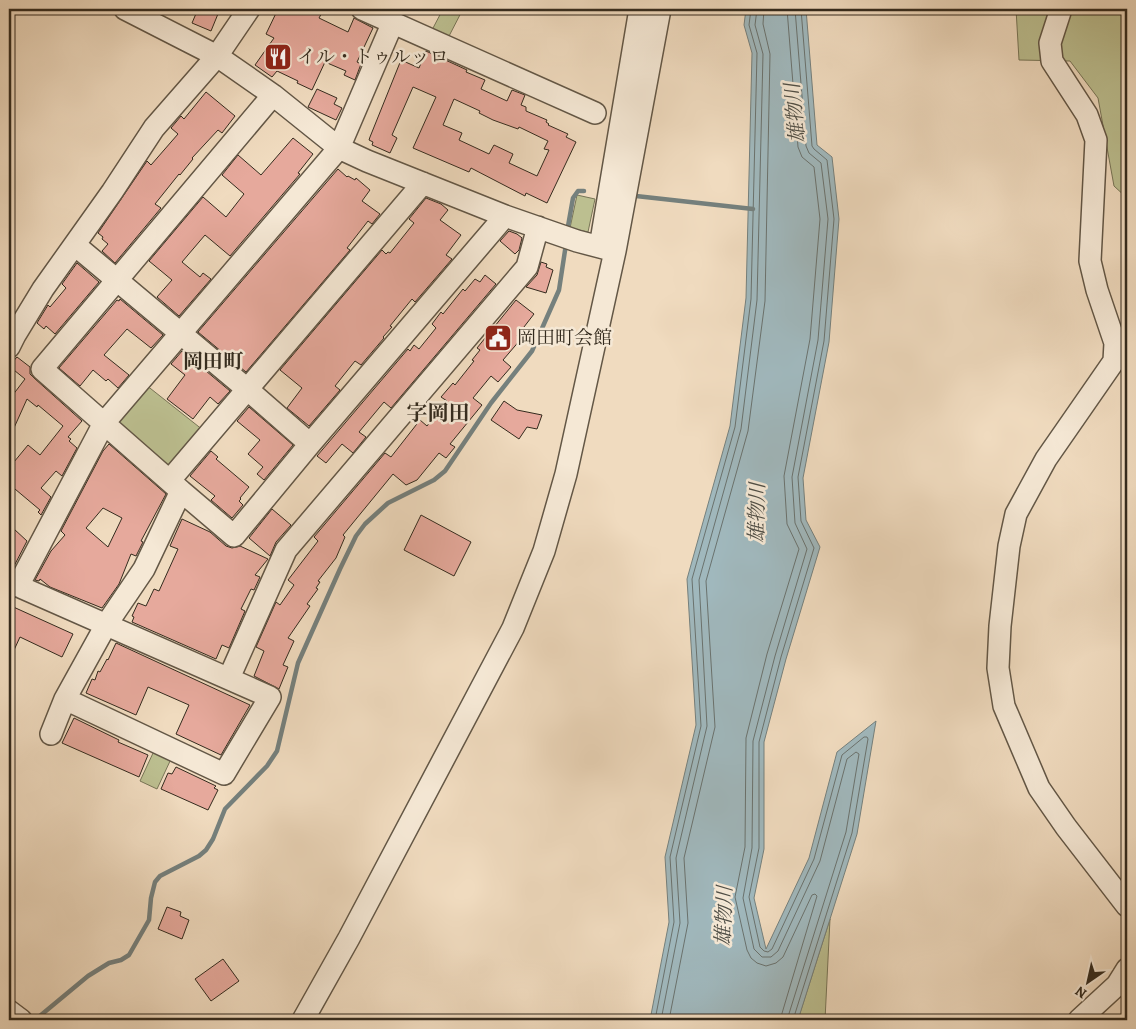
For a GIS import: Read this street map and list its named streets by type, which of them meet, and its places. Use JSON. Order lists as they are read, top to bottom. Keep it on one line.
{"districts":["岡田町","字岡田"],"water":["雄物川"],"places":{"restaurant":["イル・トゥルッロ"],"public building":["岡田町会館"]},"north":"bottom left"}
